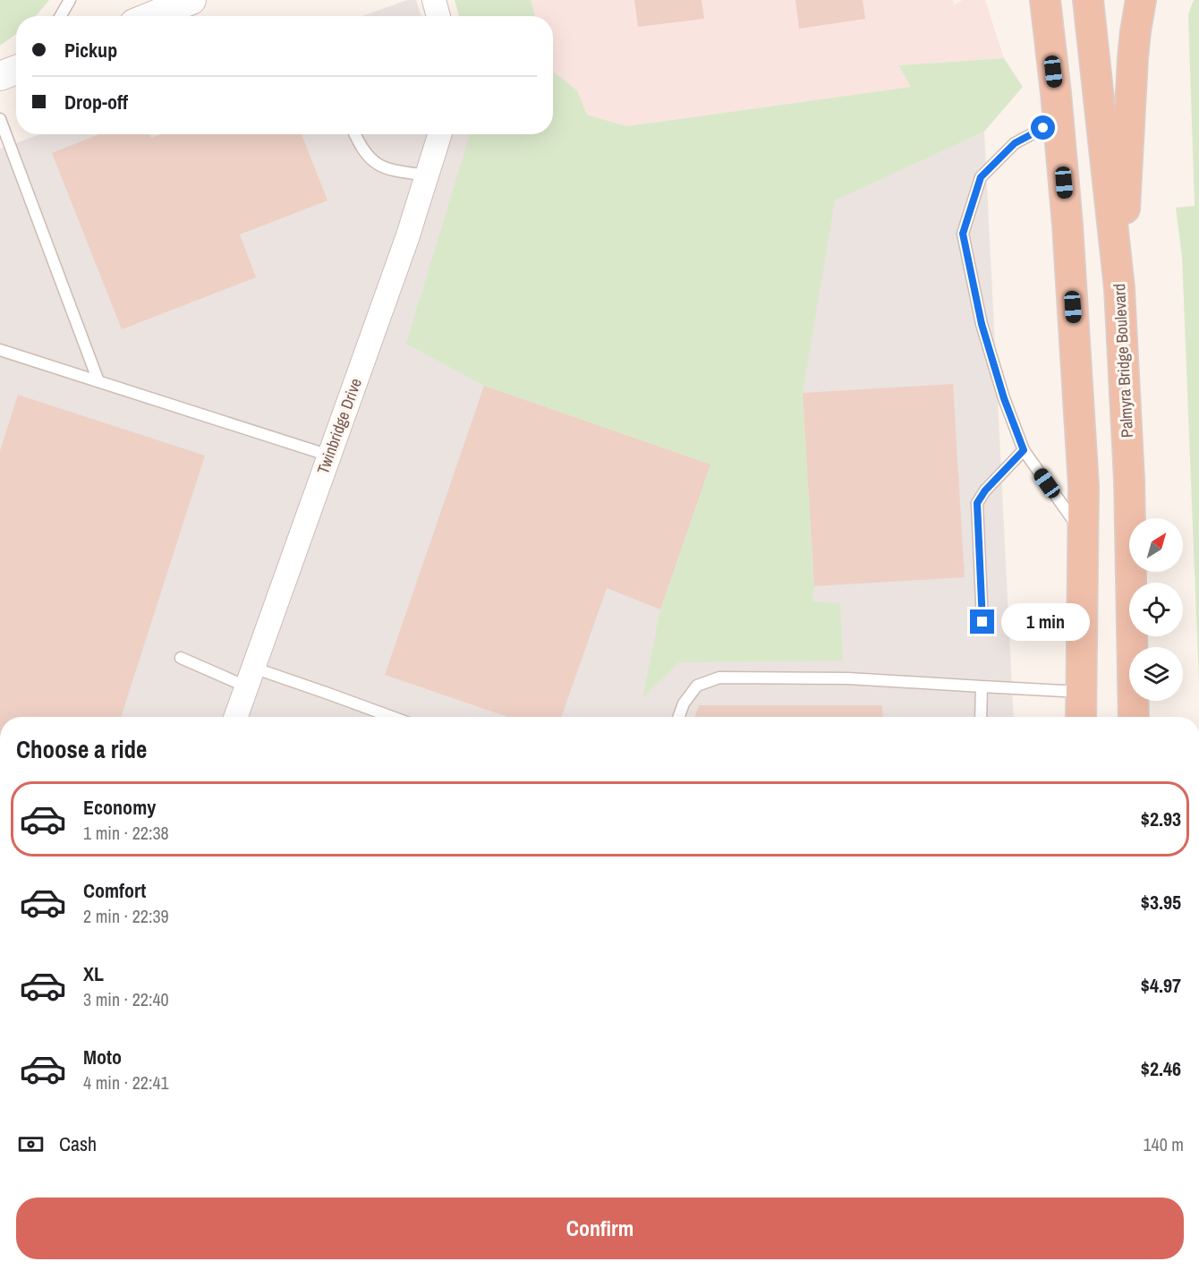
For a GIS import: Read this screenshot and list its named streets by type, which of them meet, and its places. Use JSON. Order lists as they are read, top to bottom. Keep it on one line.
{"streets":{"highway":["Palmyra Bridge Boulevard"],"street":["Twinbridge Drive"]},"north":"top right","page":{"banner":["Pickup","Drop-off"],"bubble":"1 min","heading":"Choose a ride","list":[{"name":"Economy","note":"1 min · 22:38","value":"$2.93"},{"name":"Comfort","note":"2 min · 22:39","value":"$3.95"},{"name":"XL","note":"3 min · 22:40","value":"$4.97"},{"name":"Moto","note":"4 min · 22:41","value":"$2.46"}],"pay":["Cash","140 m"],"buttons":"Confirm"}}
